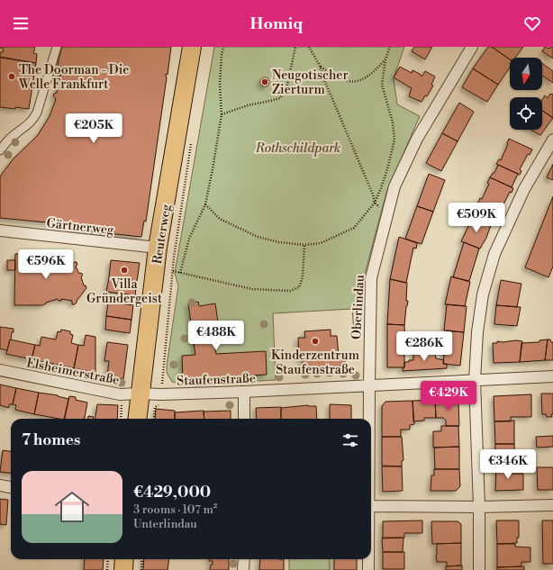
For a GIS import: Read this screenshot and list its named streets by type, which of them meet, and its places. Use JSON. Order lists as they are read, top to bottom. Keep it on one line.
{"streets":{"main road":["Reuterweg"],"street":["Gärtnerweg","Oberlindau","Elsheimerstraße","Staufenstraße"]},"crossings":[["Gärtnerweg","Reuterweg"],["Reuterweg","Elsheimerstraße"],["Reuterweg","Staufenstraße"],["Oberlindau","Staufenstraße"],["Elsheimerstraße","Staufenstraße"]],"parks":["Rothschildpark"],"places":["The Doorman - Die Welle Frankfurt","Neugotischer Zierturm","Villa Gründergeist","Kinderzentrum Staufenstraße"],"north":"bottom","page":{"header":"Homiq","price":["€205K","€509K","€596K","€488K","€286K","€429K","€346K"],"heading":"7 homes","list":[{"name":"€429,000","note":"3 rooms · 107 m² · Unterlindau"}]}}
